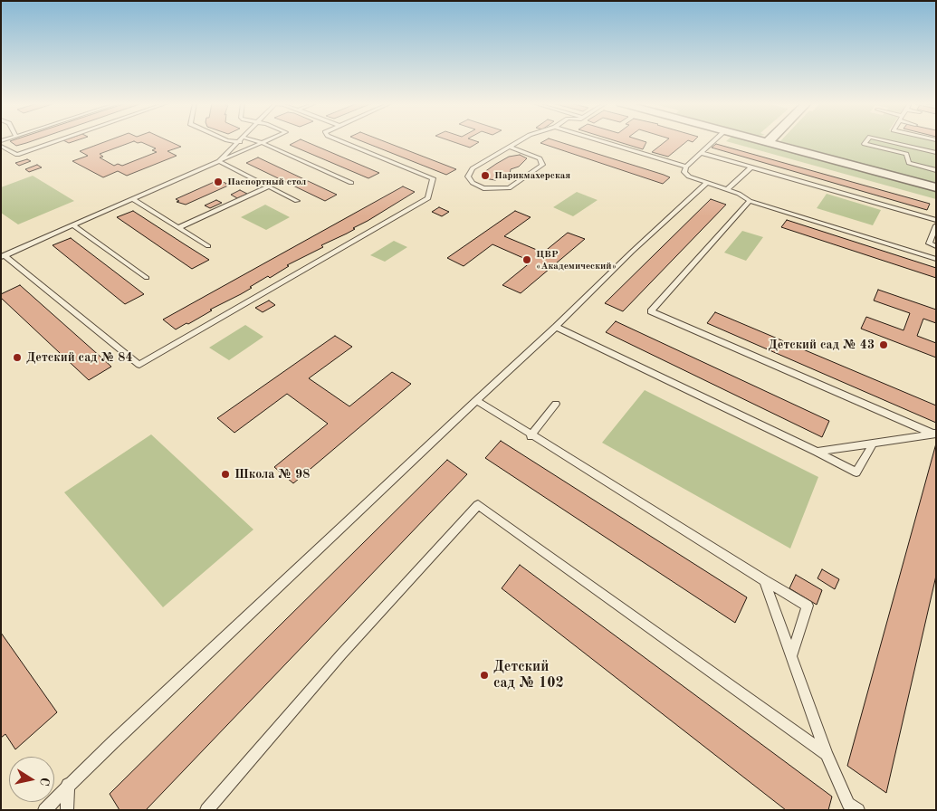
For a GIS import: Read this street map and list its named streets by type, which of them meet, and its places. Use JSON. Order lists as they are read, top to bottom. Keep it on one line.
{"places":["Парикмахерская","Паспортный стол","ЦВР «Академический»","Детский сад № 43","Детский сад № 84","Школа № 98","Детский сад № 102"],"north":"right"}
